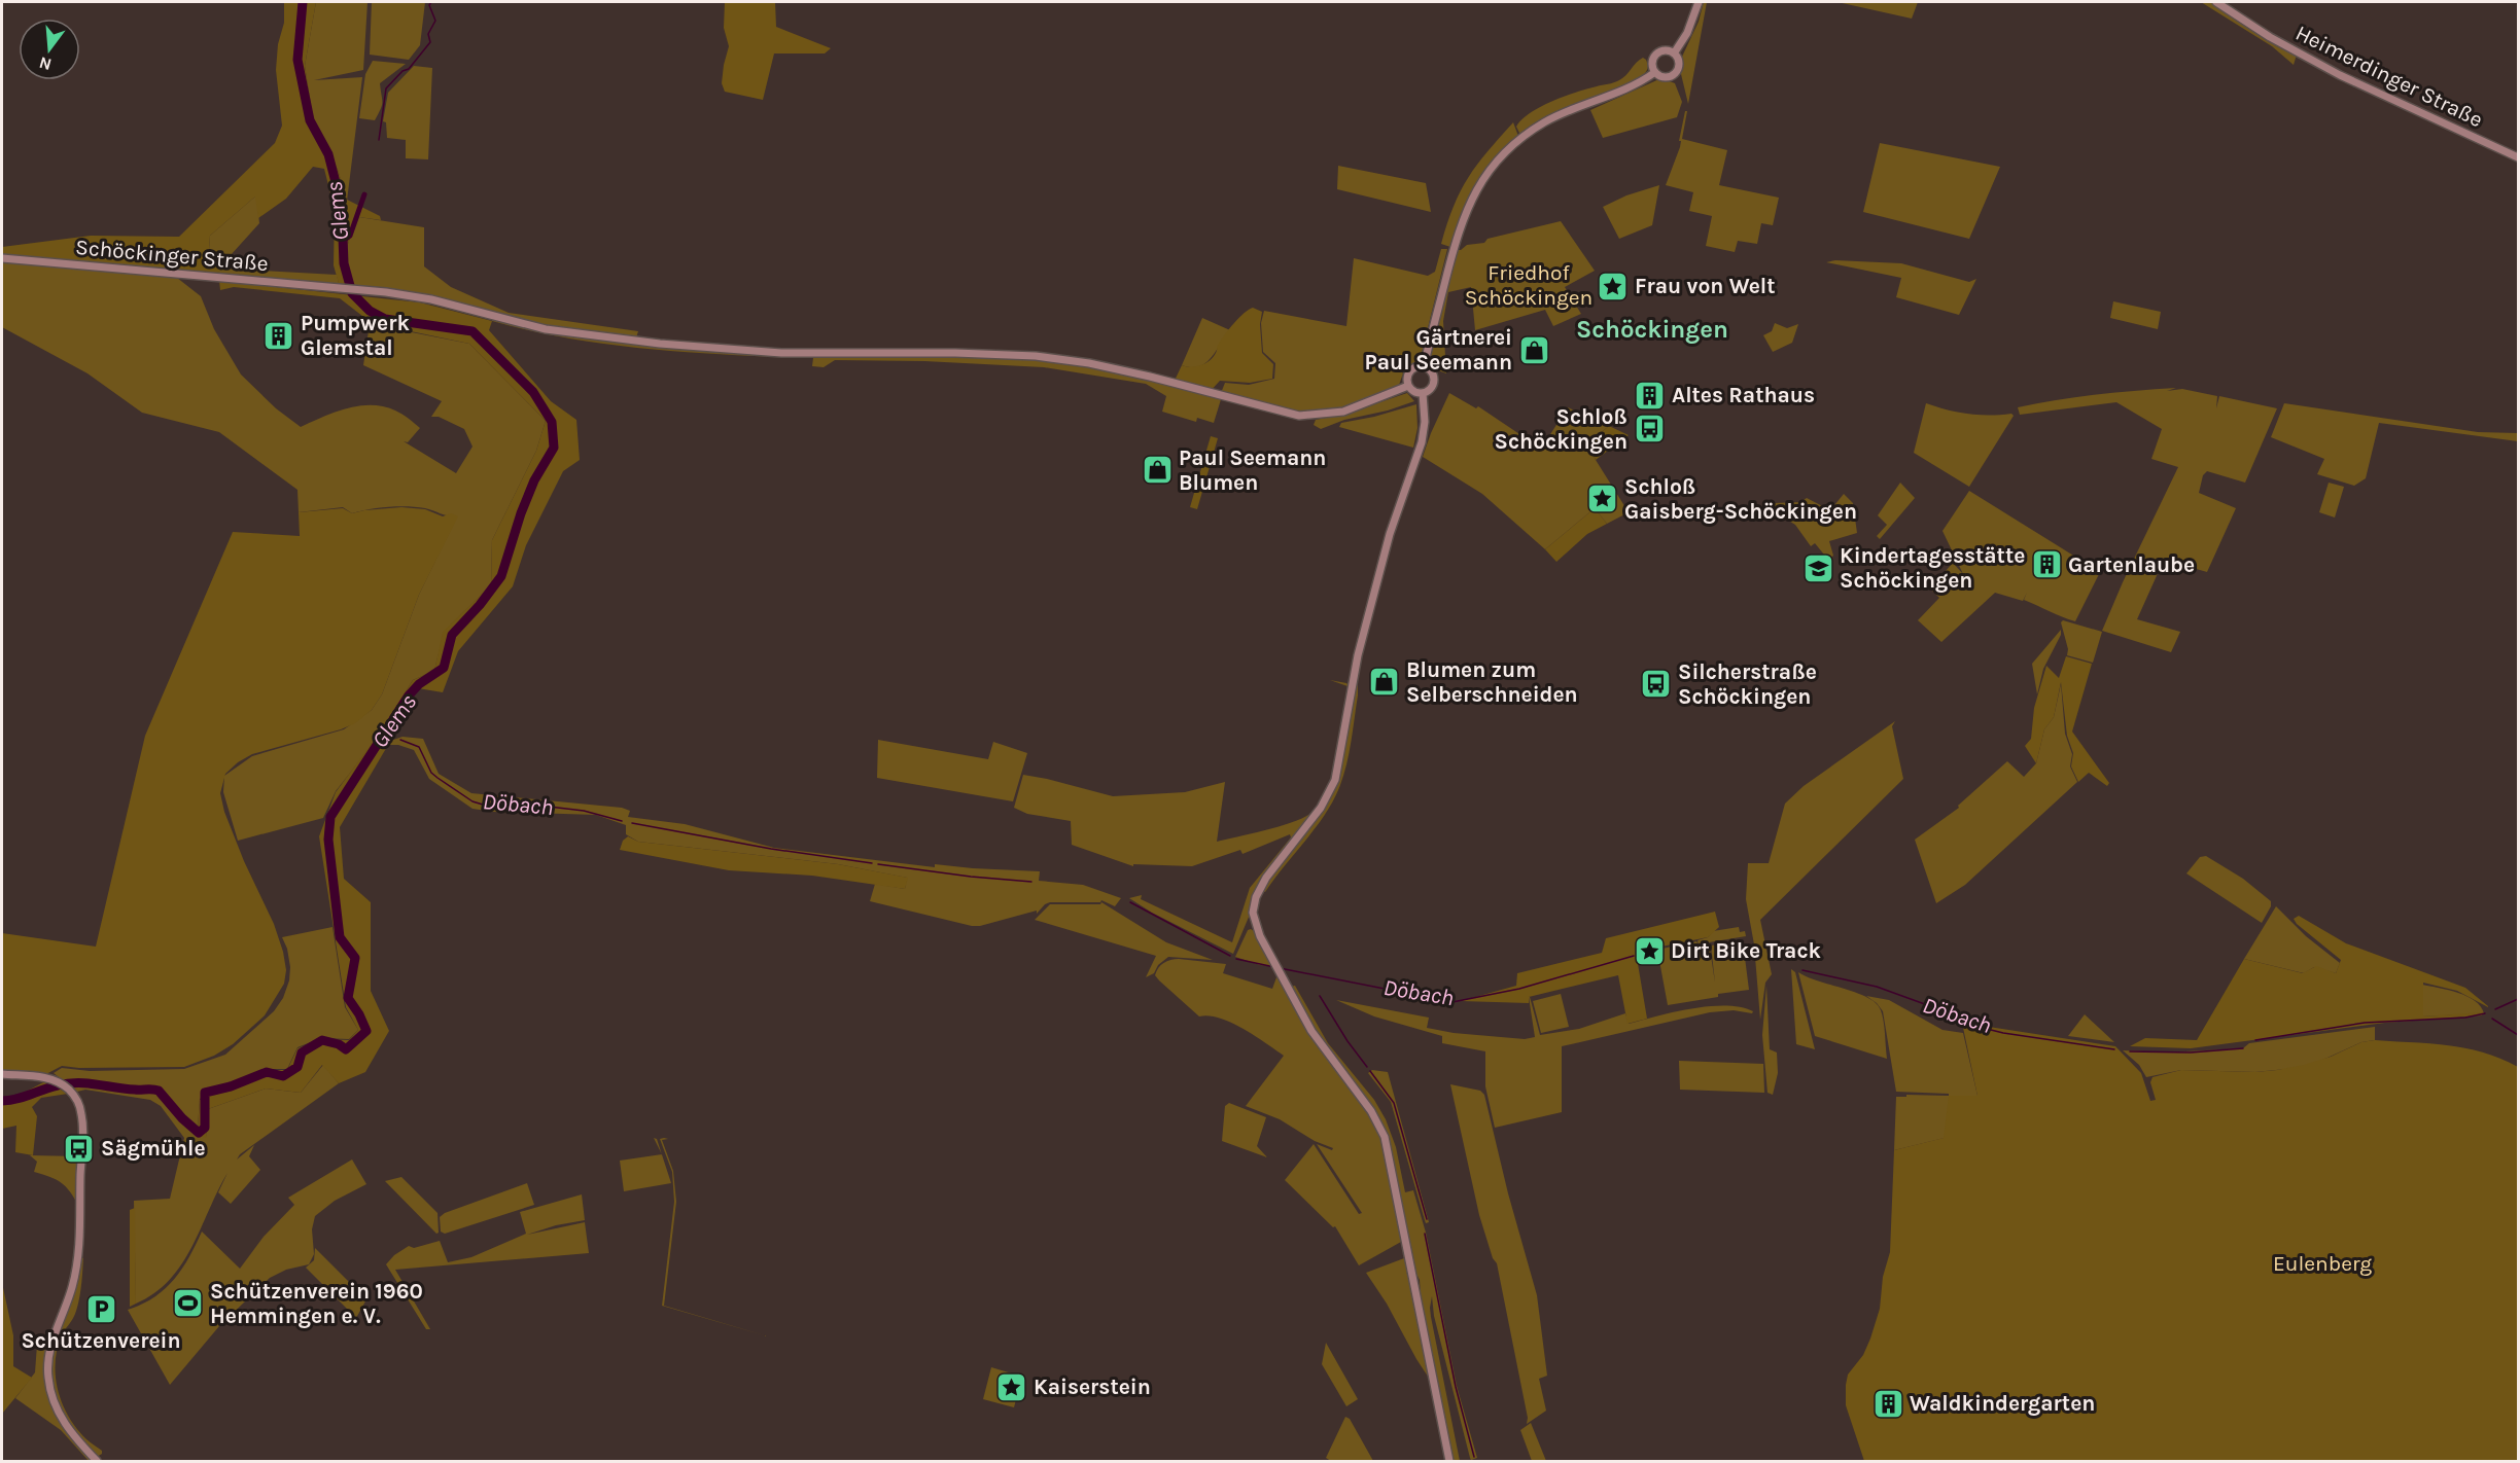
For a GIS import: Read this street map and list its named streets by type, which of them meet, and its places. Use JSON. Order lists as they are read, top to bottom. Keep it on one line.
{"streets":{"main road":["Heimerdinger Straße","Schöckinger Straße"]},"districts":["Schöckingen"],"water":["Glems","Döbach"],"parks":["Friedhof Schöckingen","Eulenberg"],"places":{"place":["Frau von Welt","Schloß Gaisberg-Schöckingen","Dirt Bike Track","Kaiserstein"],"building":["Pumpwerk Glemstal","Altes Rathaus","Gartenlaube","Waldkindergarten"],"shop":["Gärtnerei Paul Seemann","Paul Seemann Blumen","Blumen zum Selberschneiden"],"bus stop":["Schloß Schöckingen","Silcherstraße Schöckingen","Sägmühle"],"school or university":["Kindertagesstätte Schöckingen"],"sports":["Schützenverein 1960 Hemmingen e. V."],"parking":["Schützenverein"]},"north":"bottom"}
